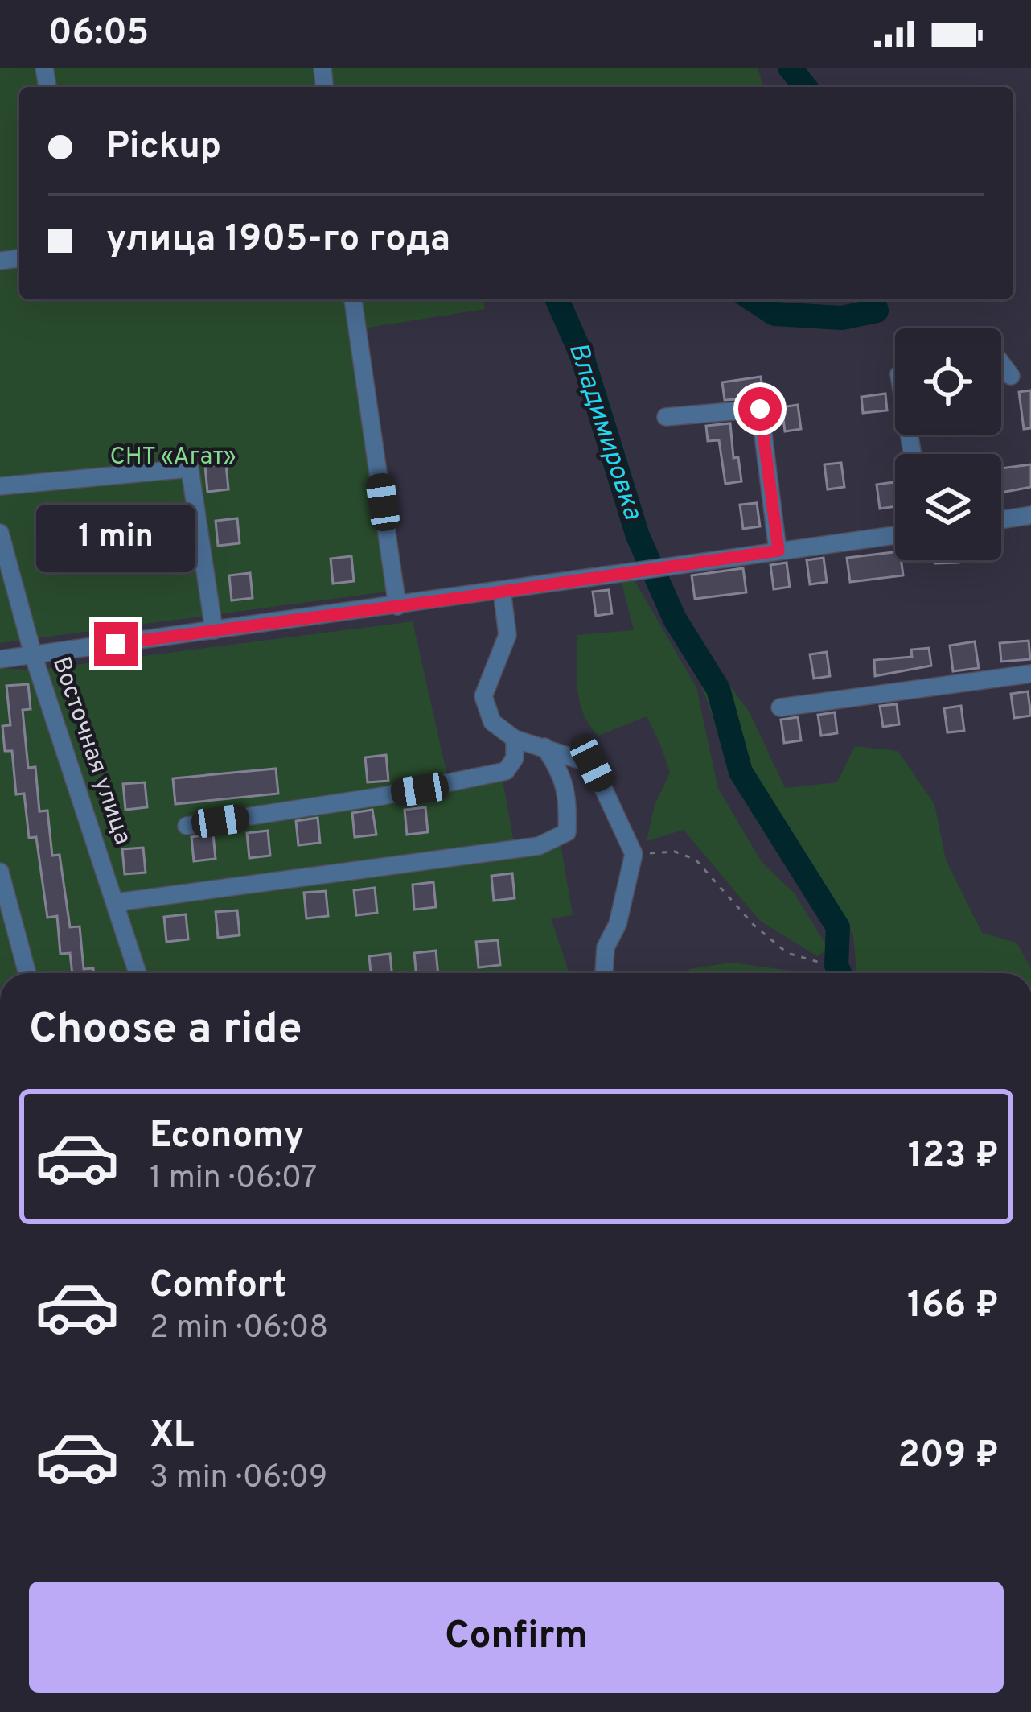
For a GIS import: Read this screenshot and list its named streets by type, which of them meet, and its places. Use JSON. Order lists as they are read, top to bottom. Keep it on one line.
{"streets":{"street":["Восточная улица"]},"water":["Владимировка"],"parks":["СНТ «Агат»"],"page":{"status":"06:05","banner":["Pickup","улица 1905-го года"],"bubble":"1 min","heading":"Choose a ride","list":[{"name":"Economy","note":"1 min · 06:07","value":"123 ₽"},{"name":"Comfort","note":"2 min · 06:08","value":"166 ₽"},{"name":"XL","note":"3 min · 06:09","value":"209 ₽"}],"buttons":"Confirm"}}
